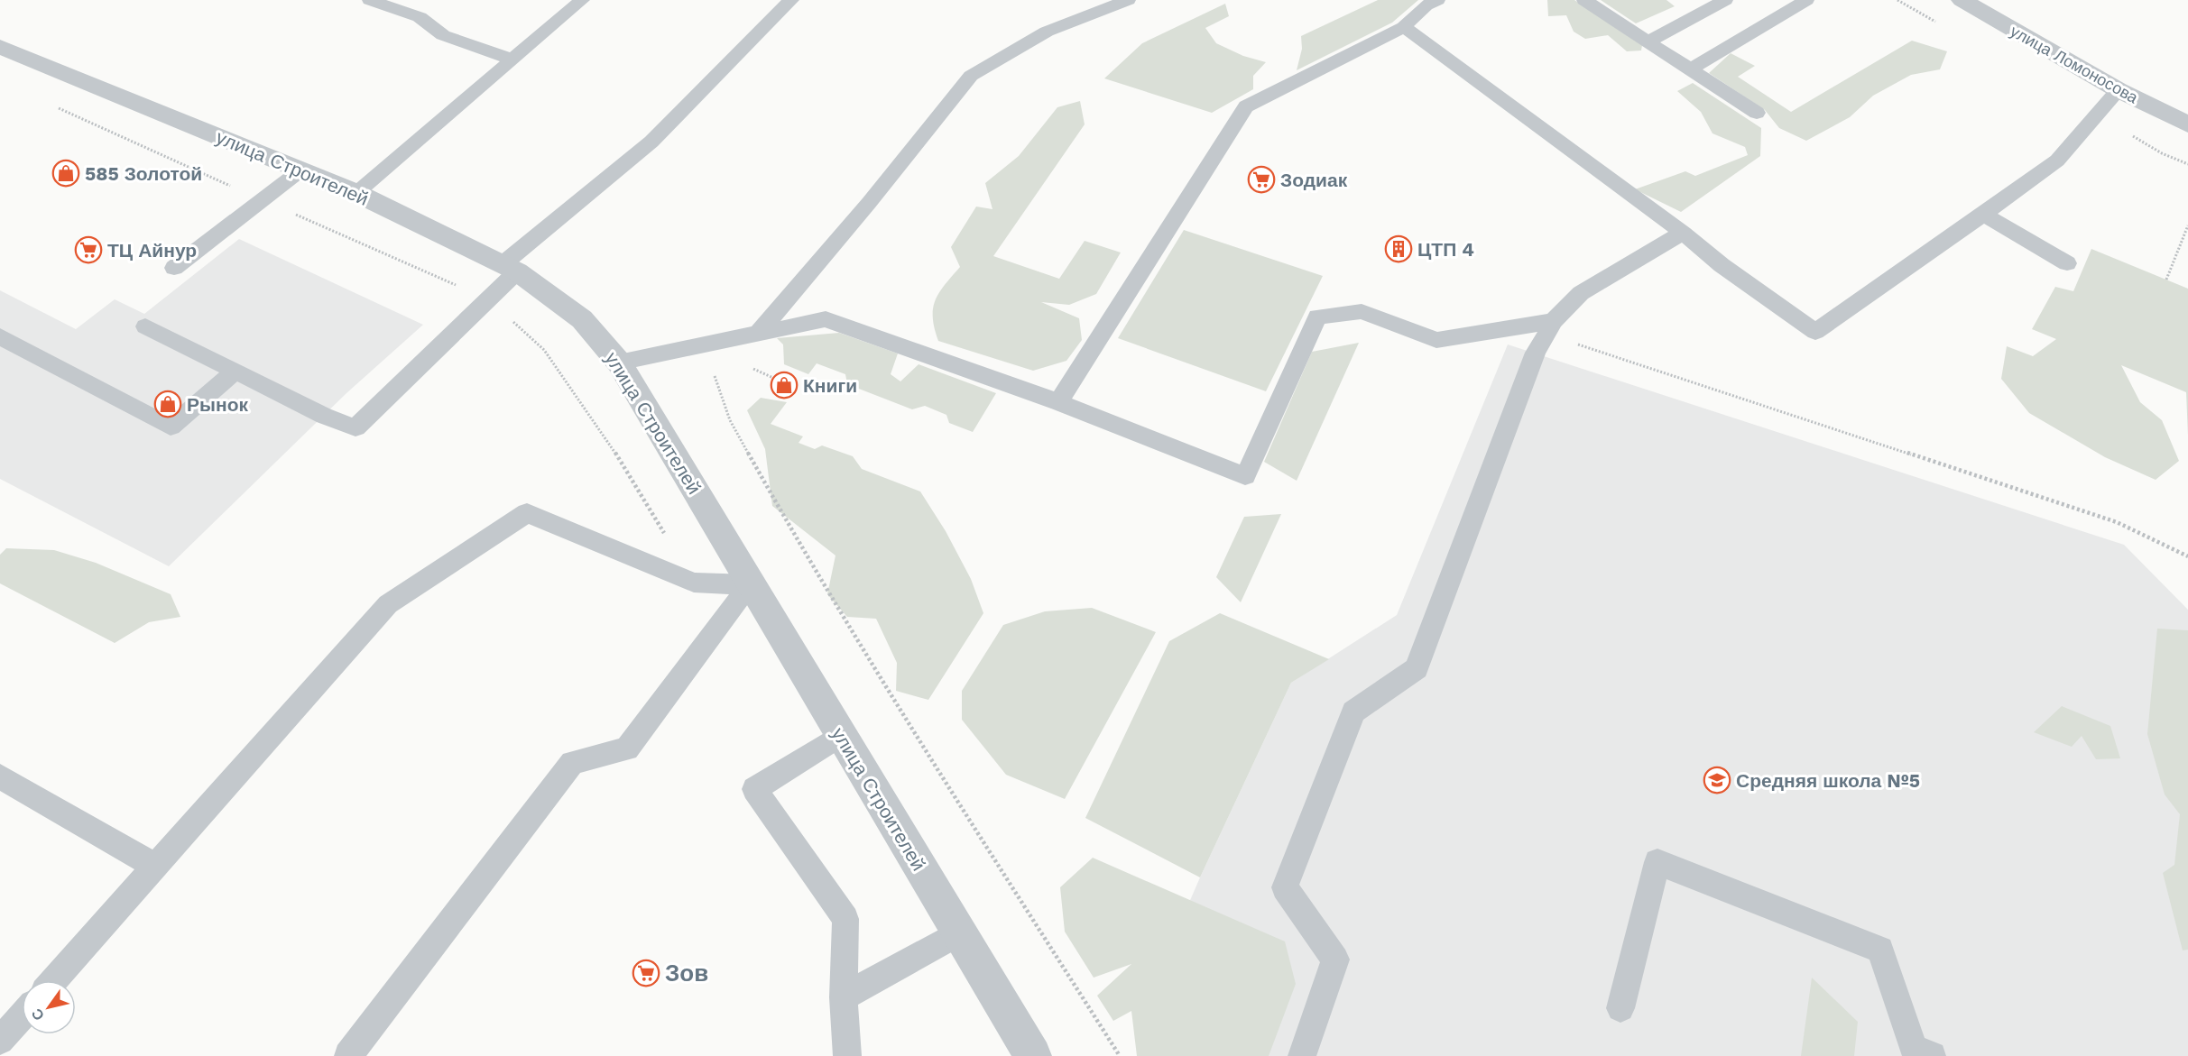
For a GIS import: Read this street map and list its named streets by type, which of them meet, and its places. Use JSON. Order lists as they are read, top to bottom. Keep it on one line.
{"streets":{"street":["улица Ломоносова","улица Строителей"]},"places":{"shop":["585 Золотой","Книги","Рынок"],"supermarket":["Зодиак","ТЦ Айнур","Зов"],"building":["ЦТП 4"],"school or university":["Средняя школа №5"]},"north":"bottom left"}
